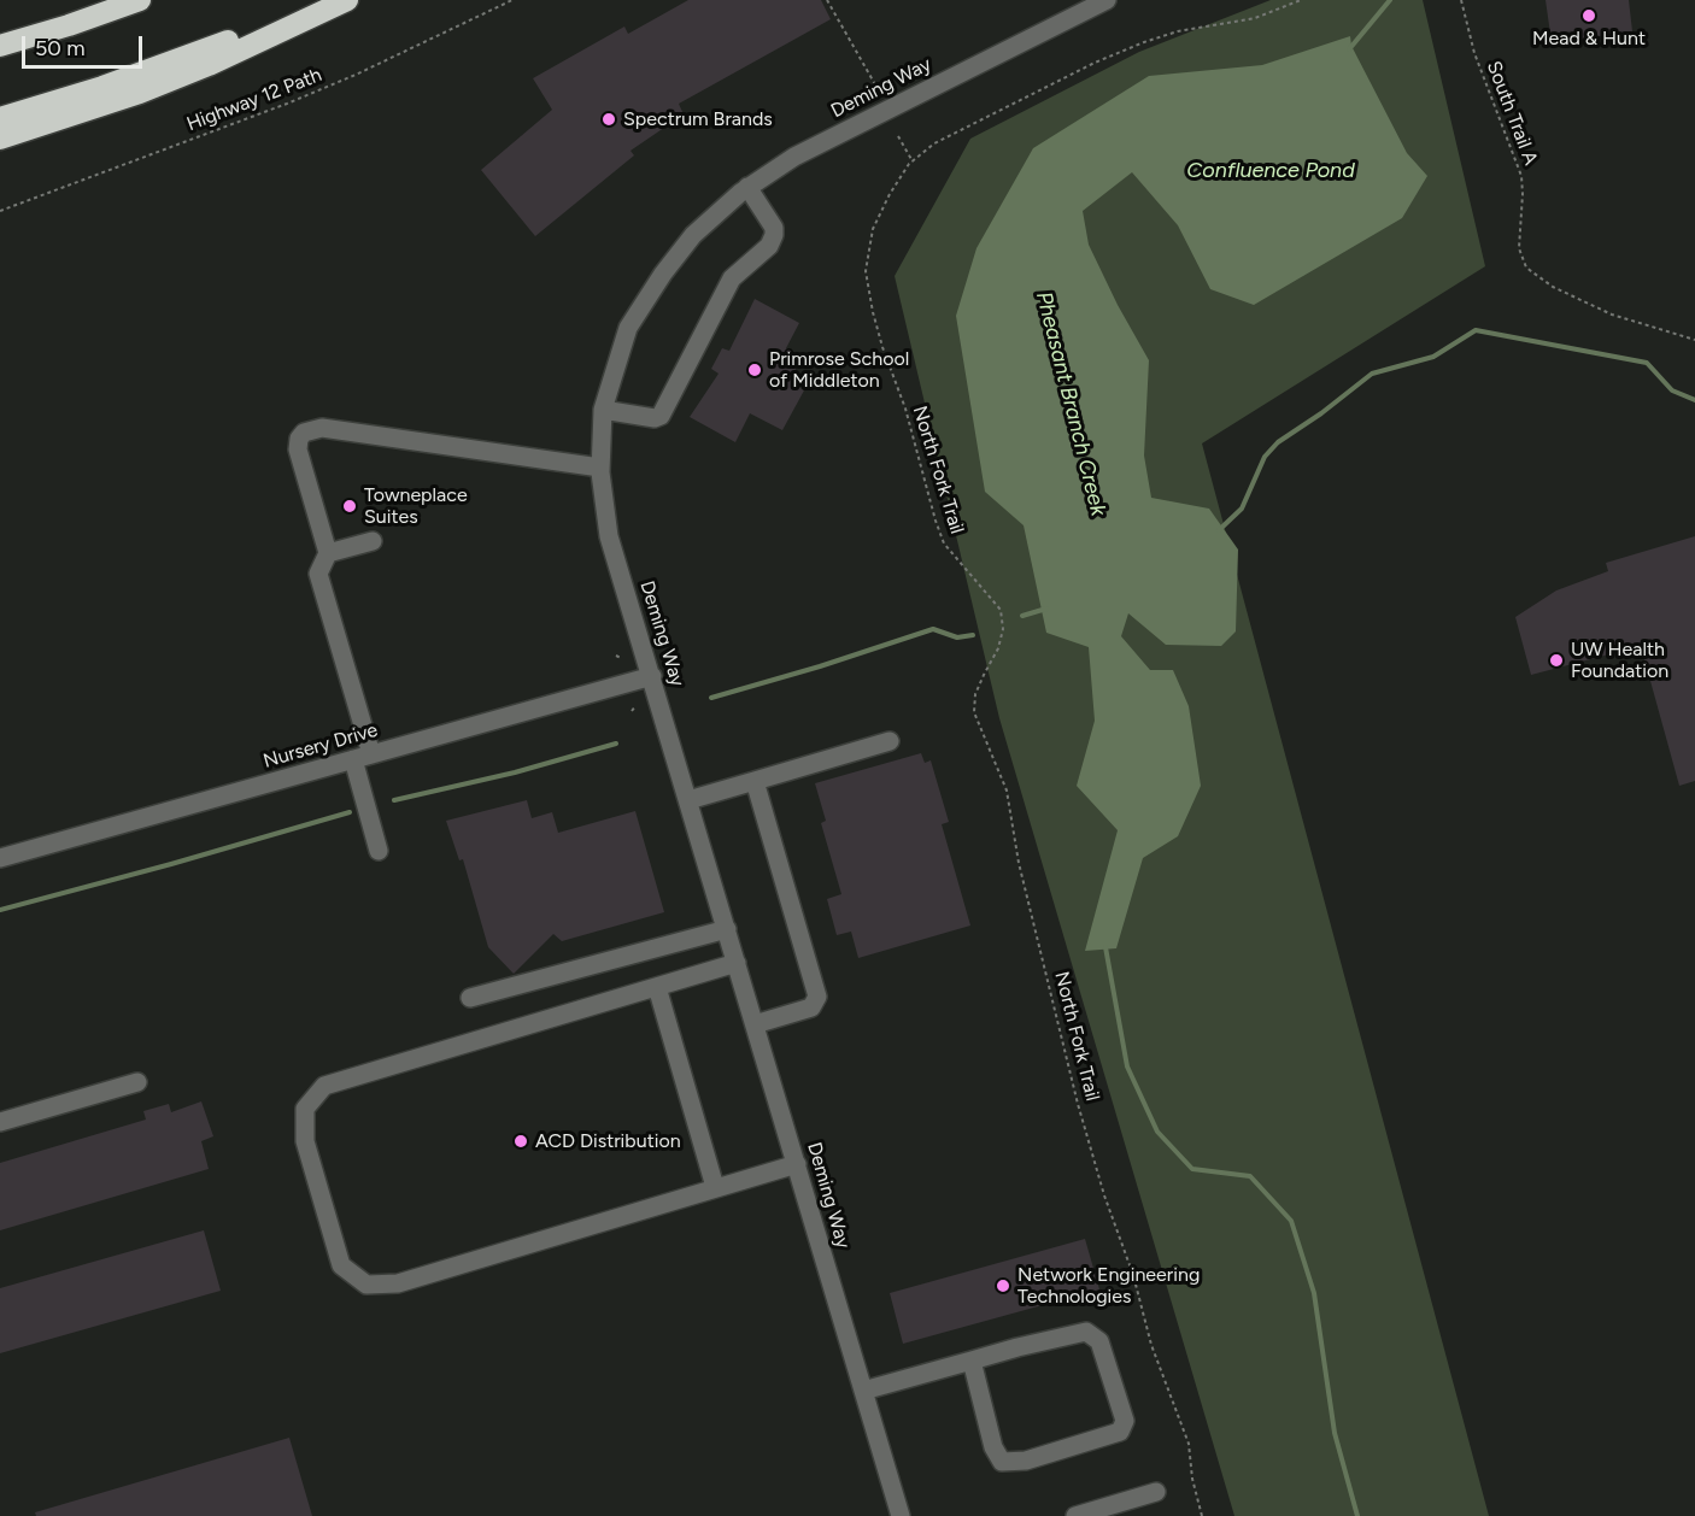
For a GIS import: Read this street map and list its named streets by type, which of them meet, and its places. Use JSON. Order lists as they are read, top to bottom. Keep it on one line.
{"streets":{"street":["Deming Way","Nursery Drive"],"path":["Highway 12 Path","South Trail A","North Fork Trail"]},"crossings":[["Deming Way","Nursery Drive"]],"water":["Confluence Pond","Pheasant Branch Creek"],"places":["Mead & Hunt","Spectrum Brands","Primrose School of Middleton","Towneplace Suites","UW Health Foundation","ACD Distribution","Network Engineering Technologies"],"scale_bar":"50 m"}
